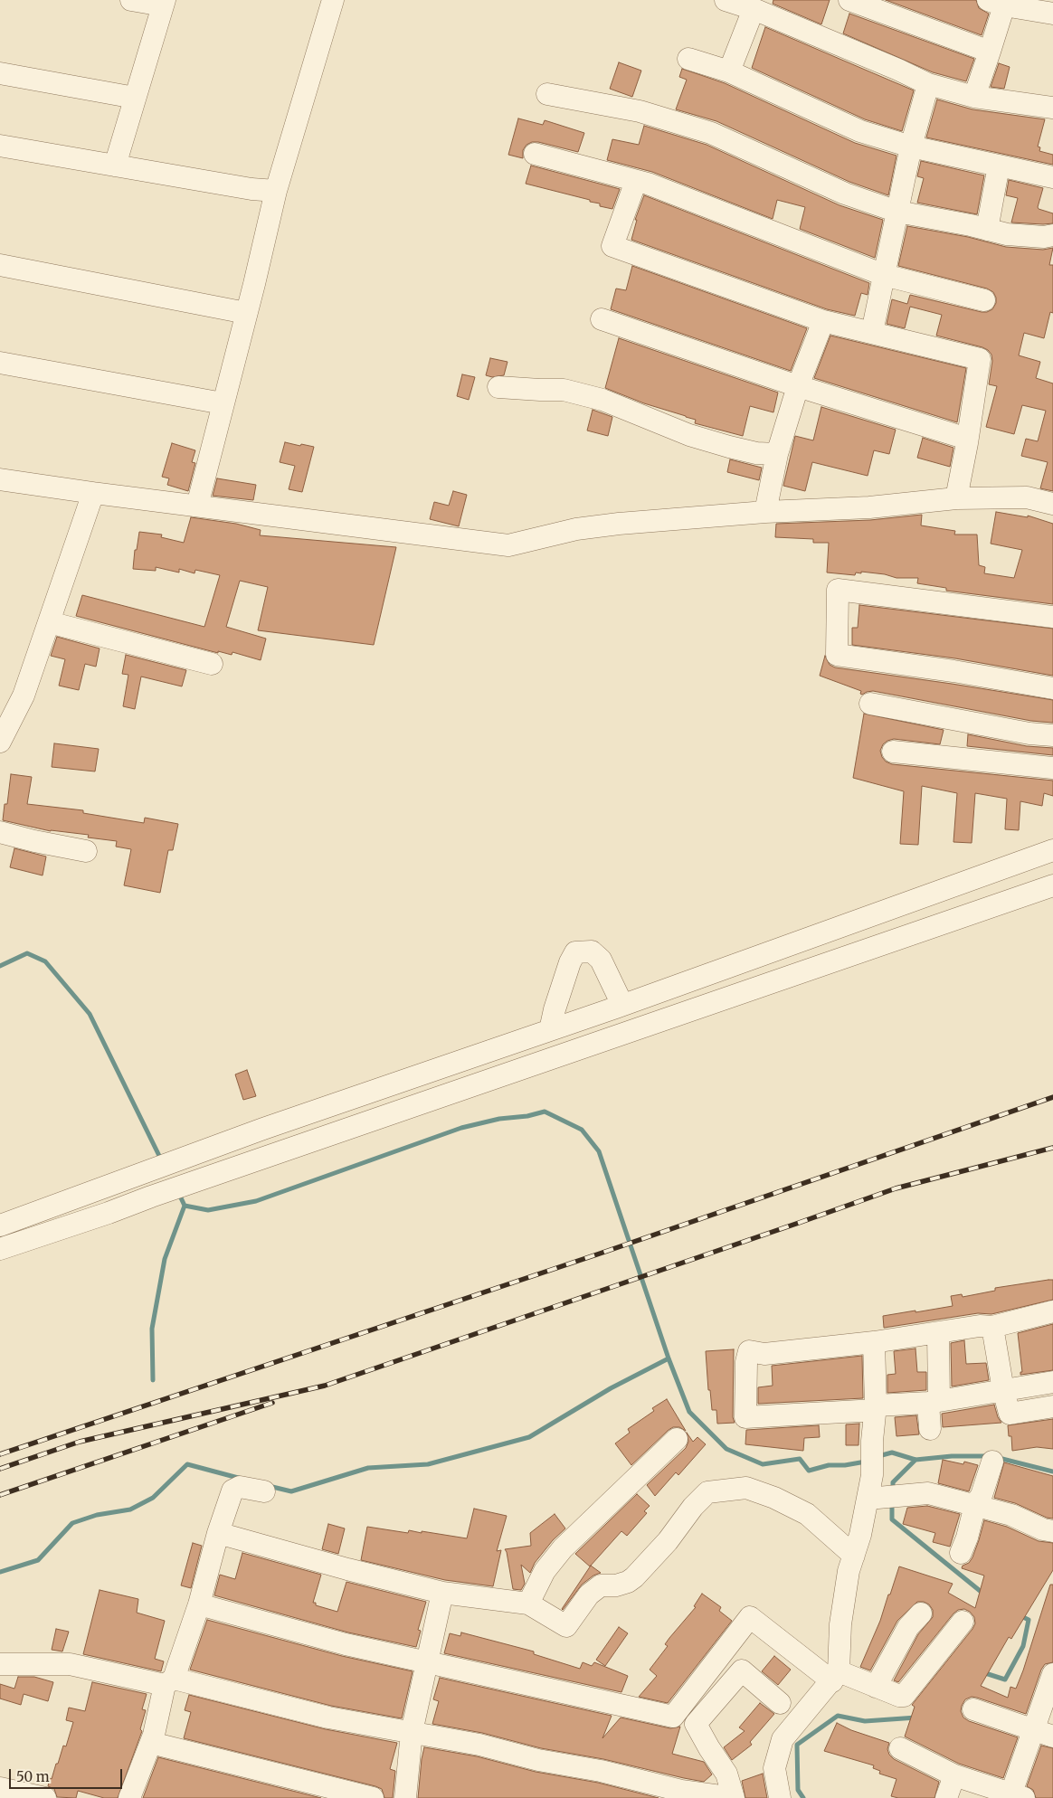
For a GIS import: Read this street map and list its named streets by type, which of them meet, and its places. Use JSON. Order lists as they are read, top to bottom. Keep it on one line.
{"scale_bar":"50 m"}
